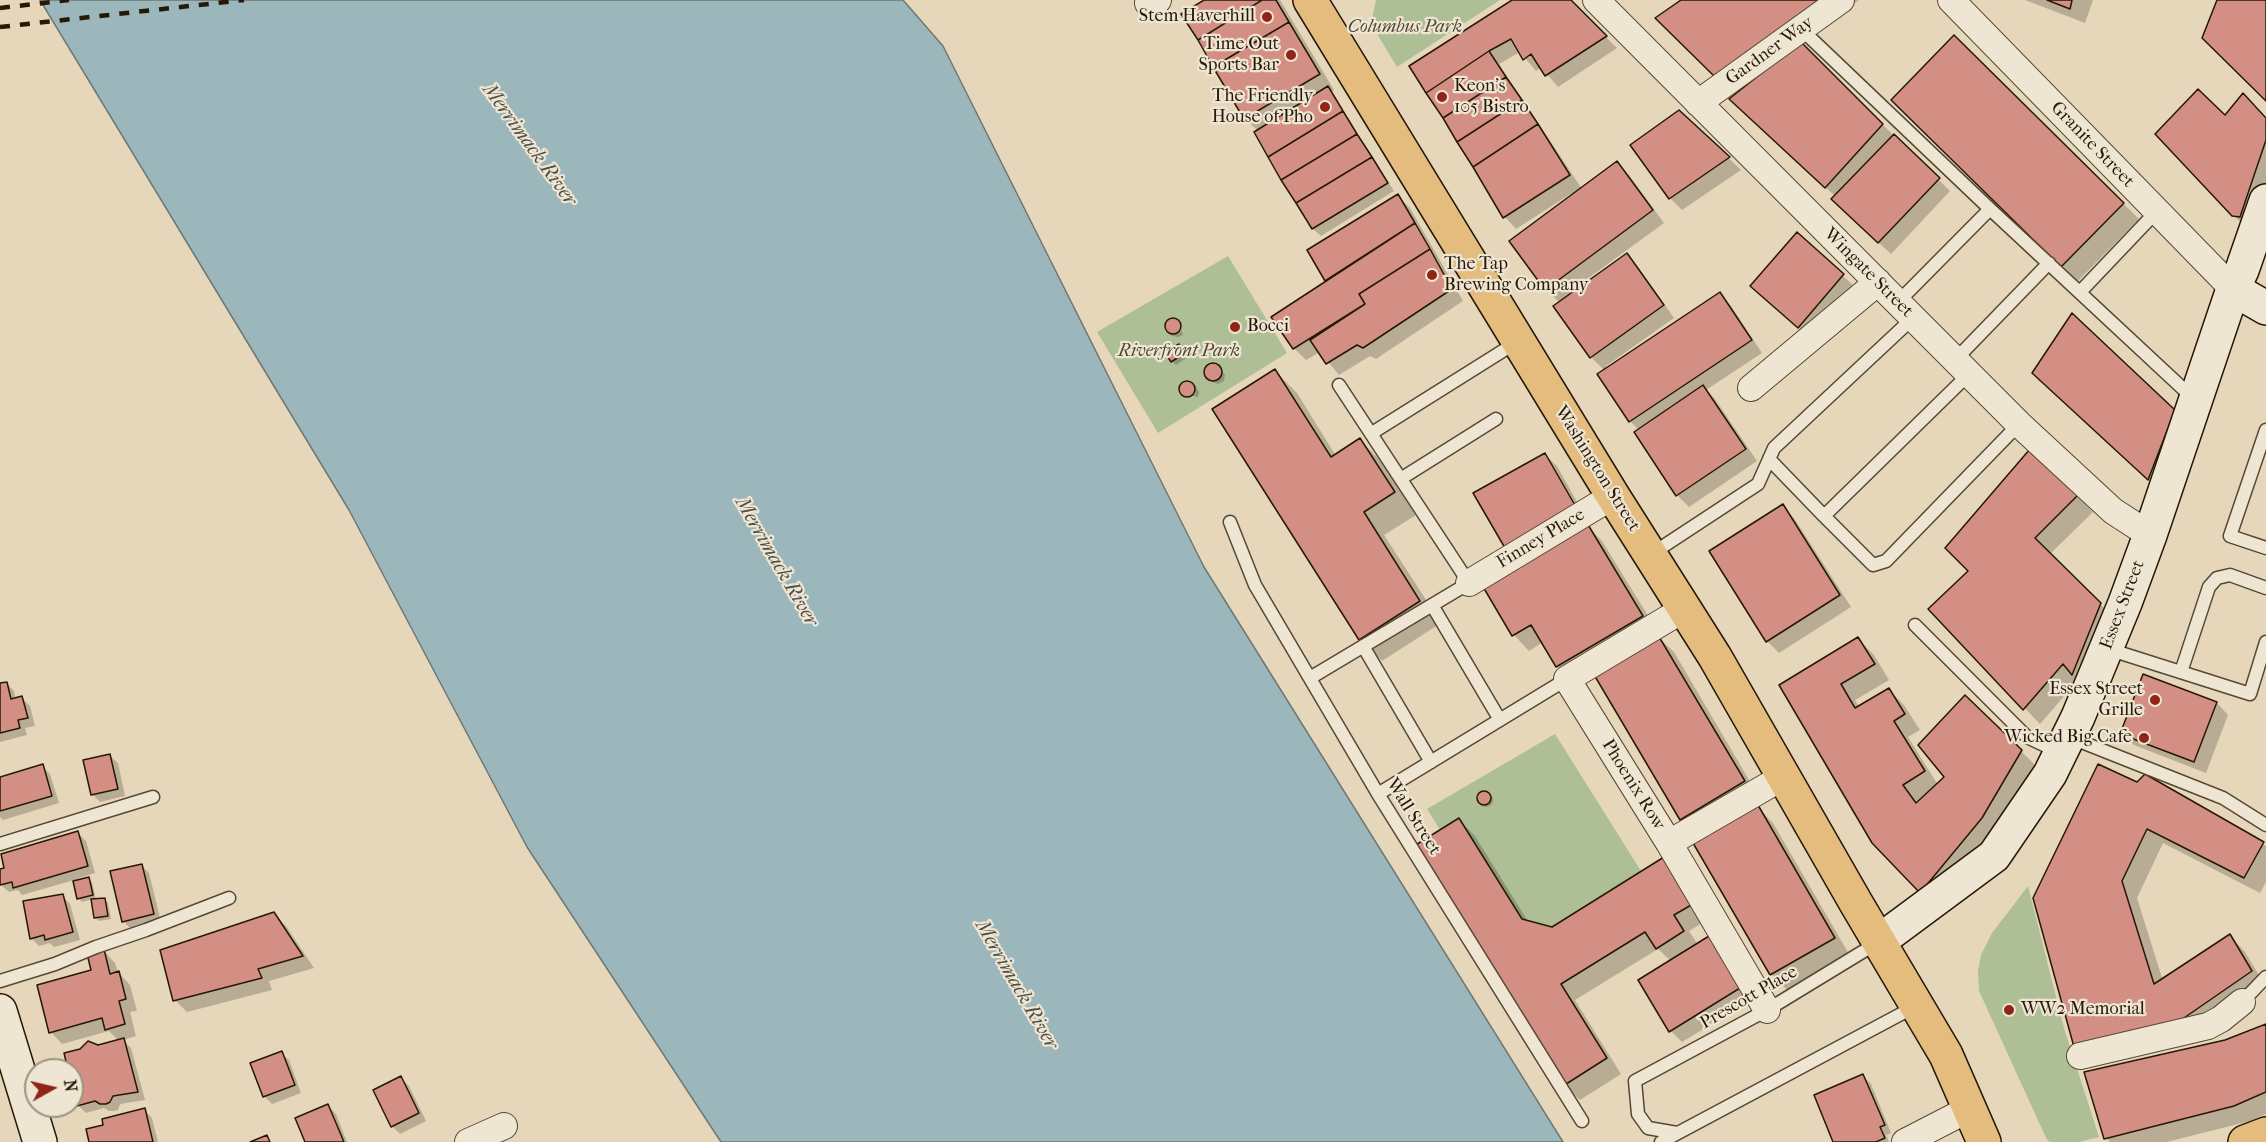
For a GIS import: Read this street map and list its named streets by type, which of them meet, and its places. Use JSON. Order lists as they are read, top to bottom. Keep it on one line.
{"streets":{"main road":["Washington Street","Essex Street"],"street":["Gardner Way","Granite Street","Wingate Street","Finney Place","Phoenix Row"],"lane":["Wall Street","Prescott Place"]},"crossings":[["Gardner Way","Wingate Street"],["Granite Street","Essex Street"],["Wingate Street","Essex Street"],["Washington Street","Finney Place"],["Washington Street","Essex Street"],["Washington Street","Prescott Place"],["Essex Street","Prescott Place"],["Phoenix Row","Prescott Place"]],"water":["Merrimack River"],"parks":["Columbus Park","Riverfront Park"],"places":["Stem Haverhill","Time Out Sports Bar","Keon's 105 Bistro","The Friendly House of Pho","The Tap Brewing Company","Bocci","Essex Street Grille","Wicked Big Cafe","WW2 Memorial"],"north":"right"}
